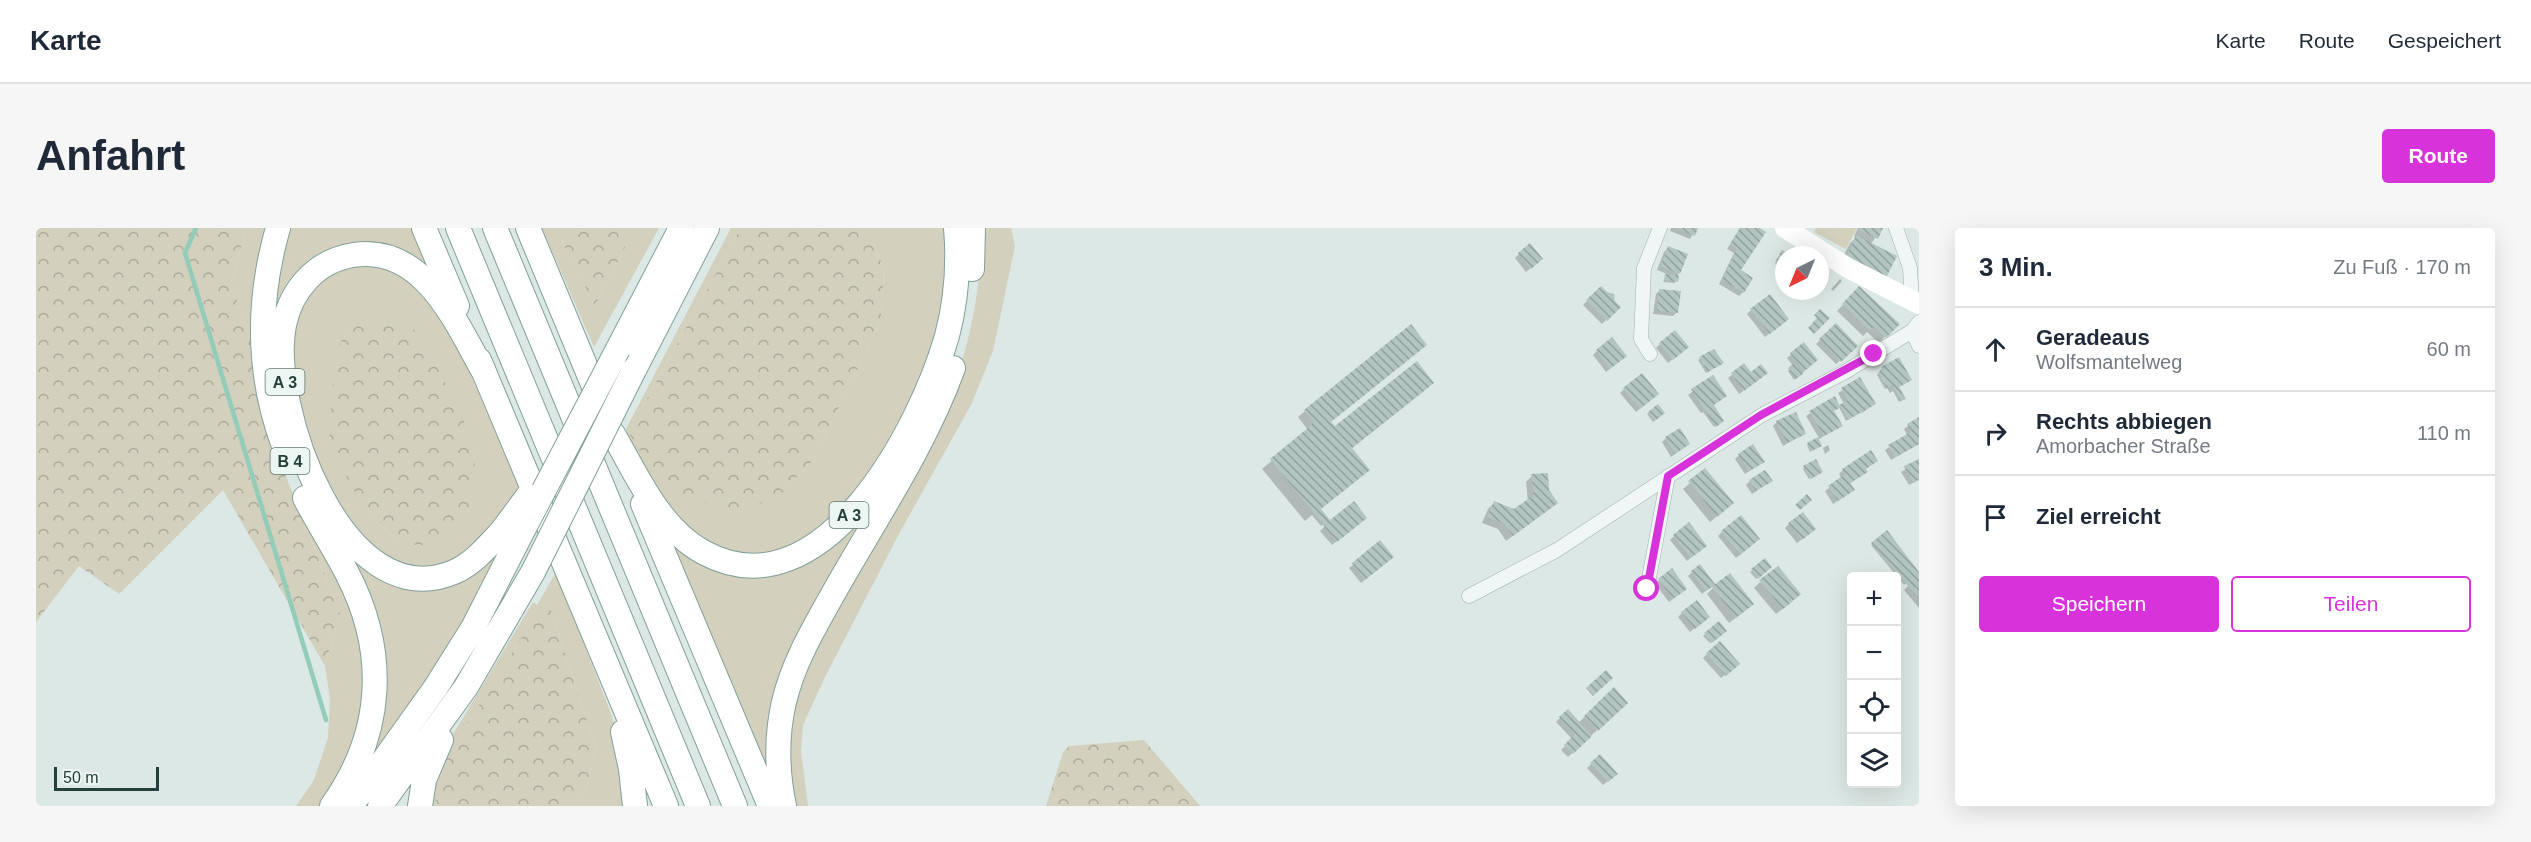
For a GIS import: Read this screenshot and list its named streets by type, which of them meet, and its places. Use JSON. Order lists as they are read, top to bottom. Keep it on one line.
{"streets":{"highway":["A 3","B 4"]},"scale_bar":"50 m","north":"bottom left","page":{"header":"Karte","nav":["Karte","Route","Gespeichert"],"buttons":["Route",["Speichern","Teilen"]],"title":"Anfahrt","heading":["3 Min.","Zu Fuß · 170 m"],"list":[["Geradeaus","Wolfsmantelweg","60 m"],["Rechts abbiegen","Amorbacher Straße","110 m"],"Ziel erreicht"],"map_buttons":["+","−"],"scale":"50 m"}}
